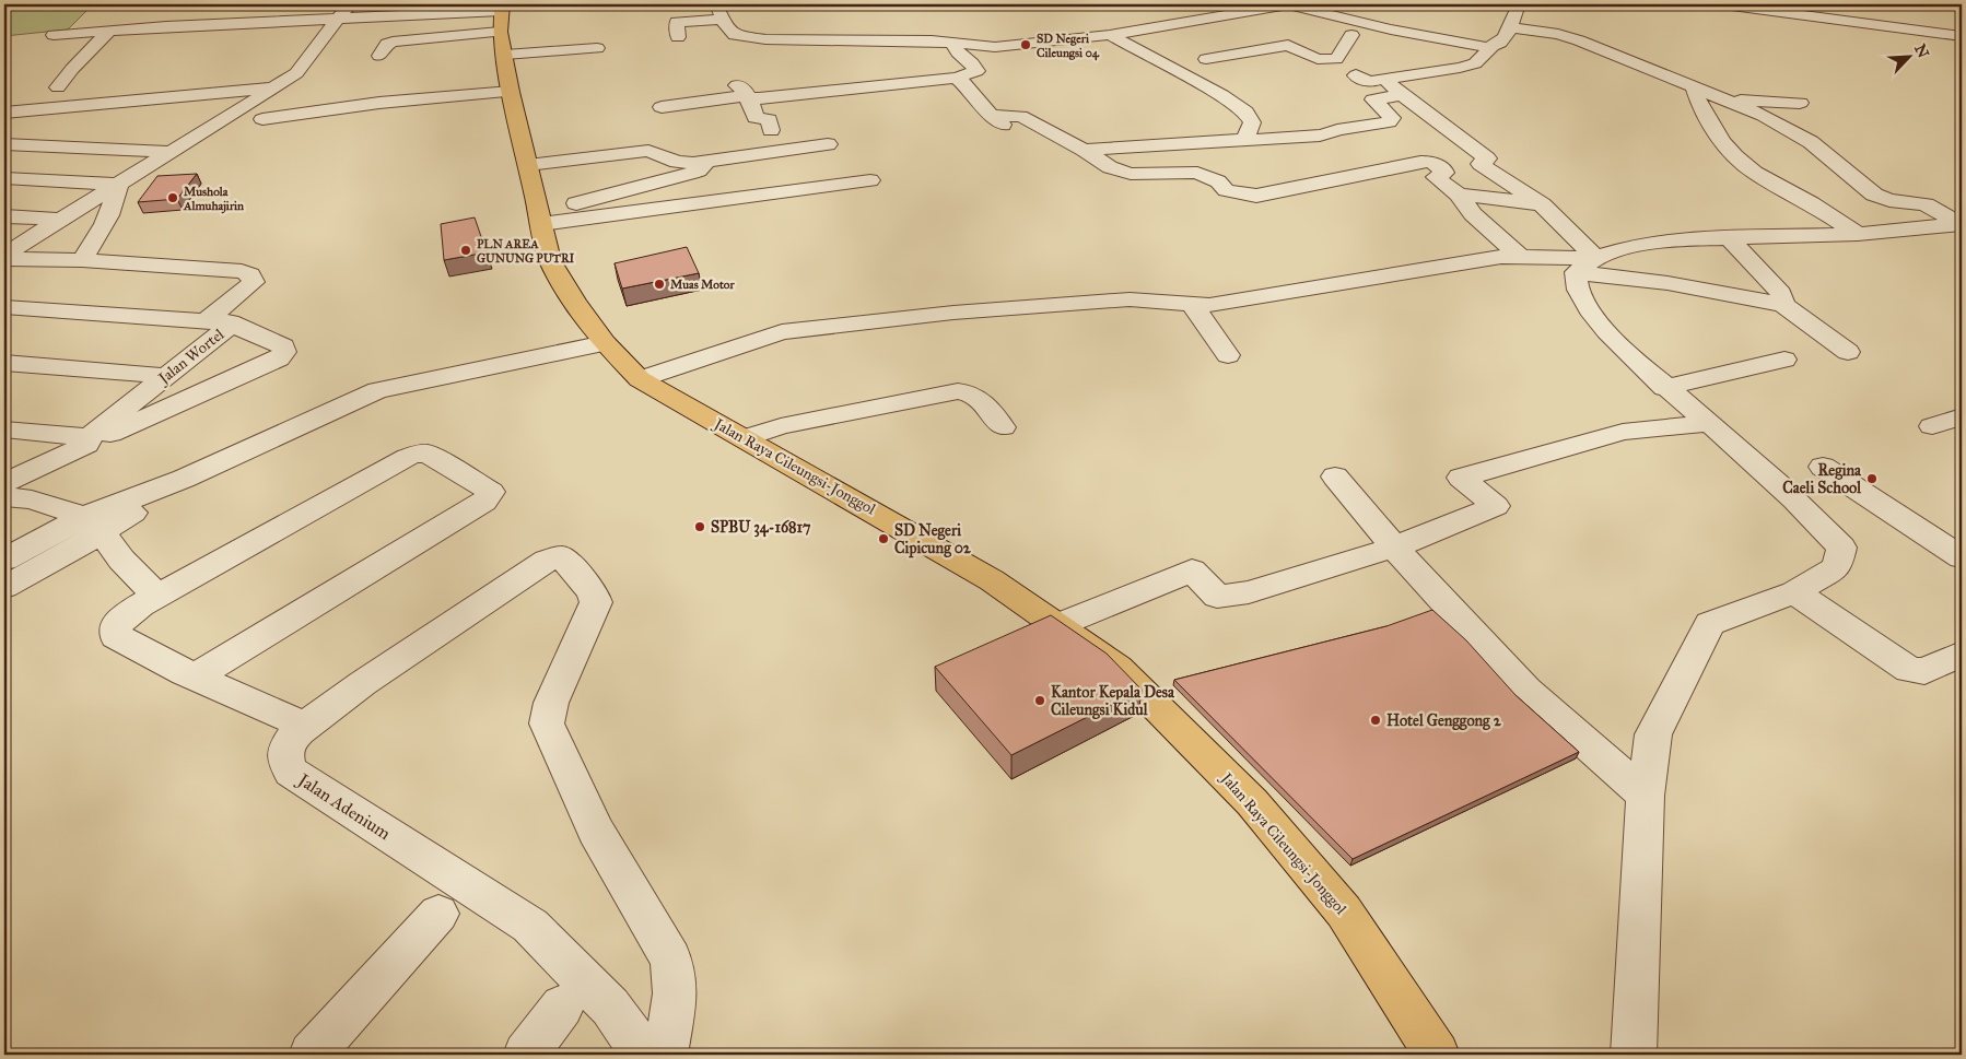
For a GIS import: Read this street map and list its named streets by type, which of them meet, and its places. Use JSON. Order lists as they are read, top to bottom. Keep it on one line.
{"streets":{"main road":["Jalan Raya Cileungsi-Jonggol"],"street":["Jalan Wortel","Jalan Adenium"]},"places":["SD Negeri Cileungsi 04","Mushola Almuhajirin","PLN AREA GUNUNG PUTRI","Muas Motor","Regina Caeli School","SPBU 34-16817","SD Negeri Cipicung 02","Kantor Kepala Desa Cileungsi Kidul","Hotel Genggong 2"],"north":"top right"}
